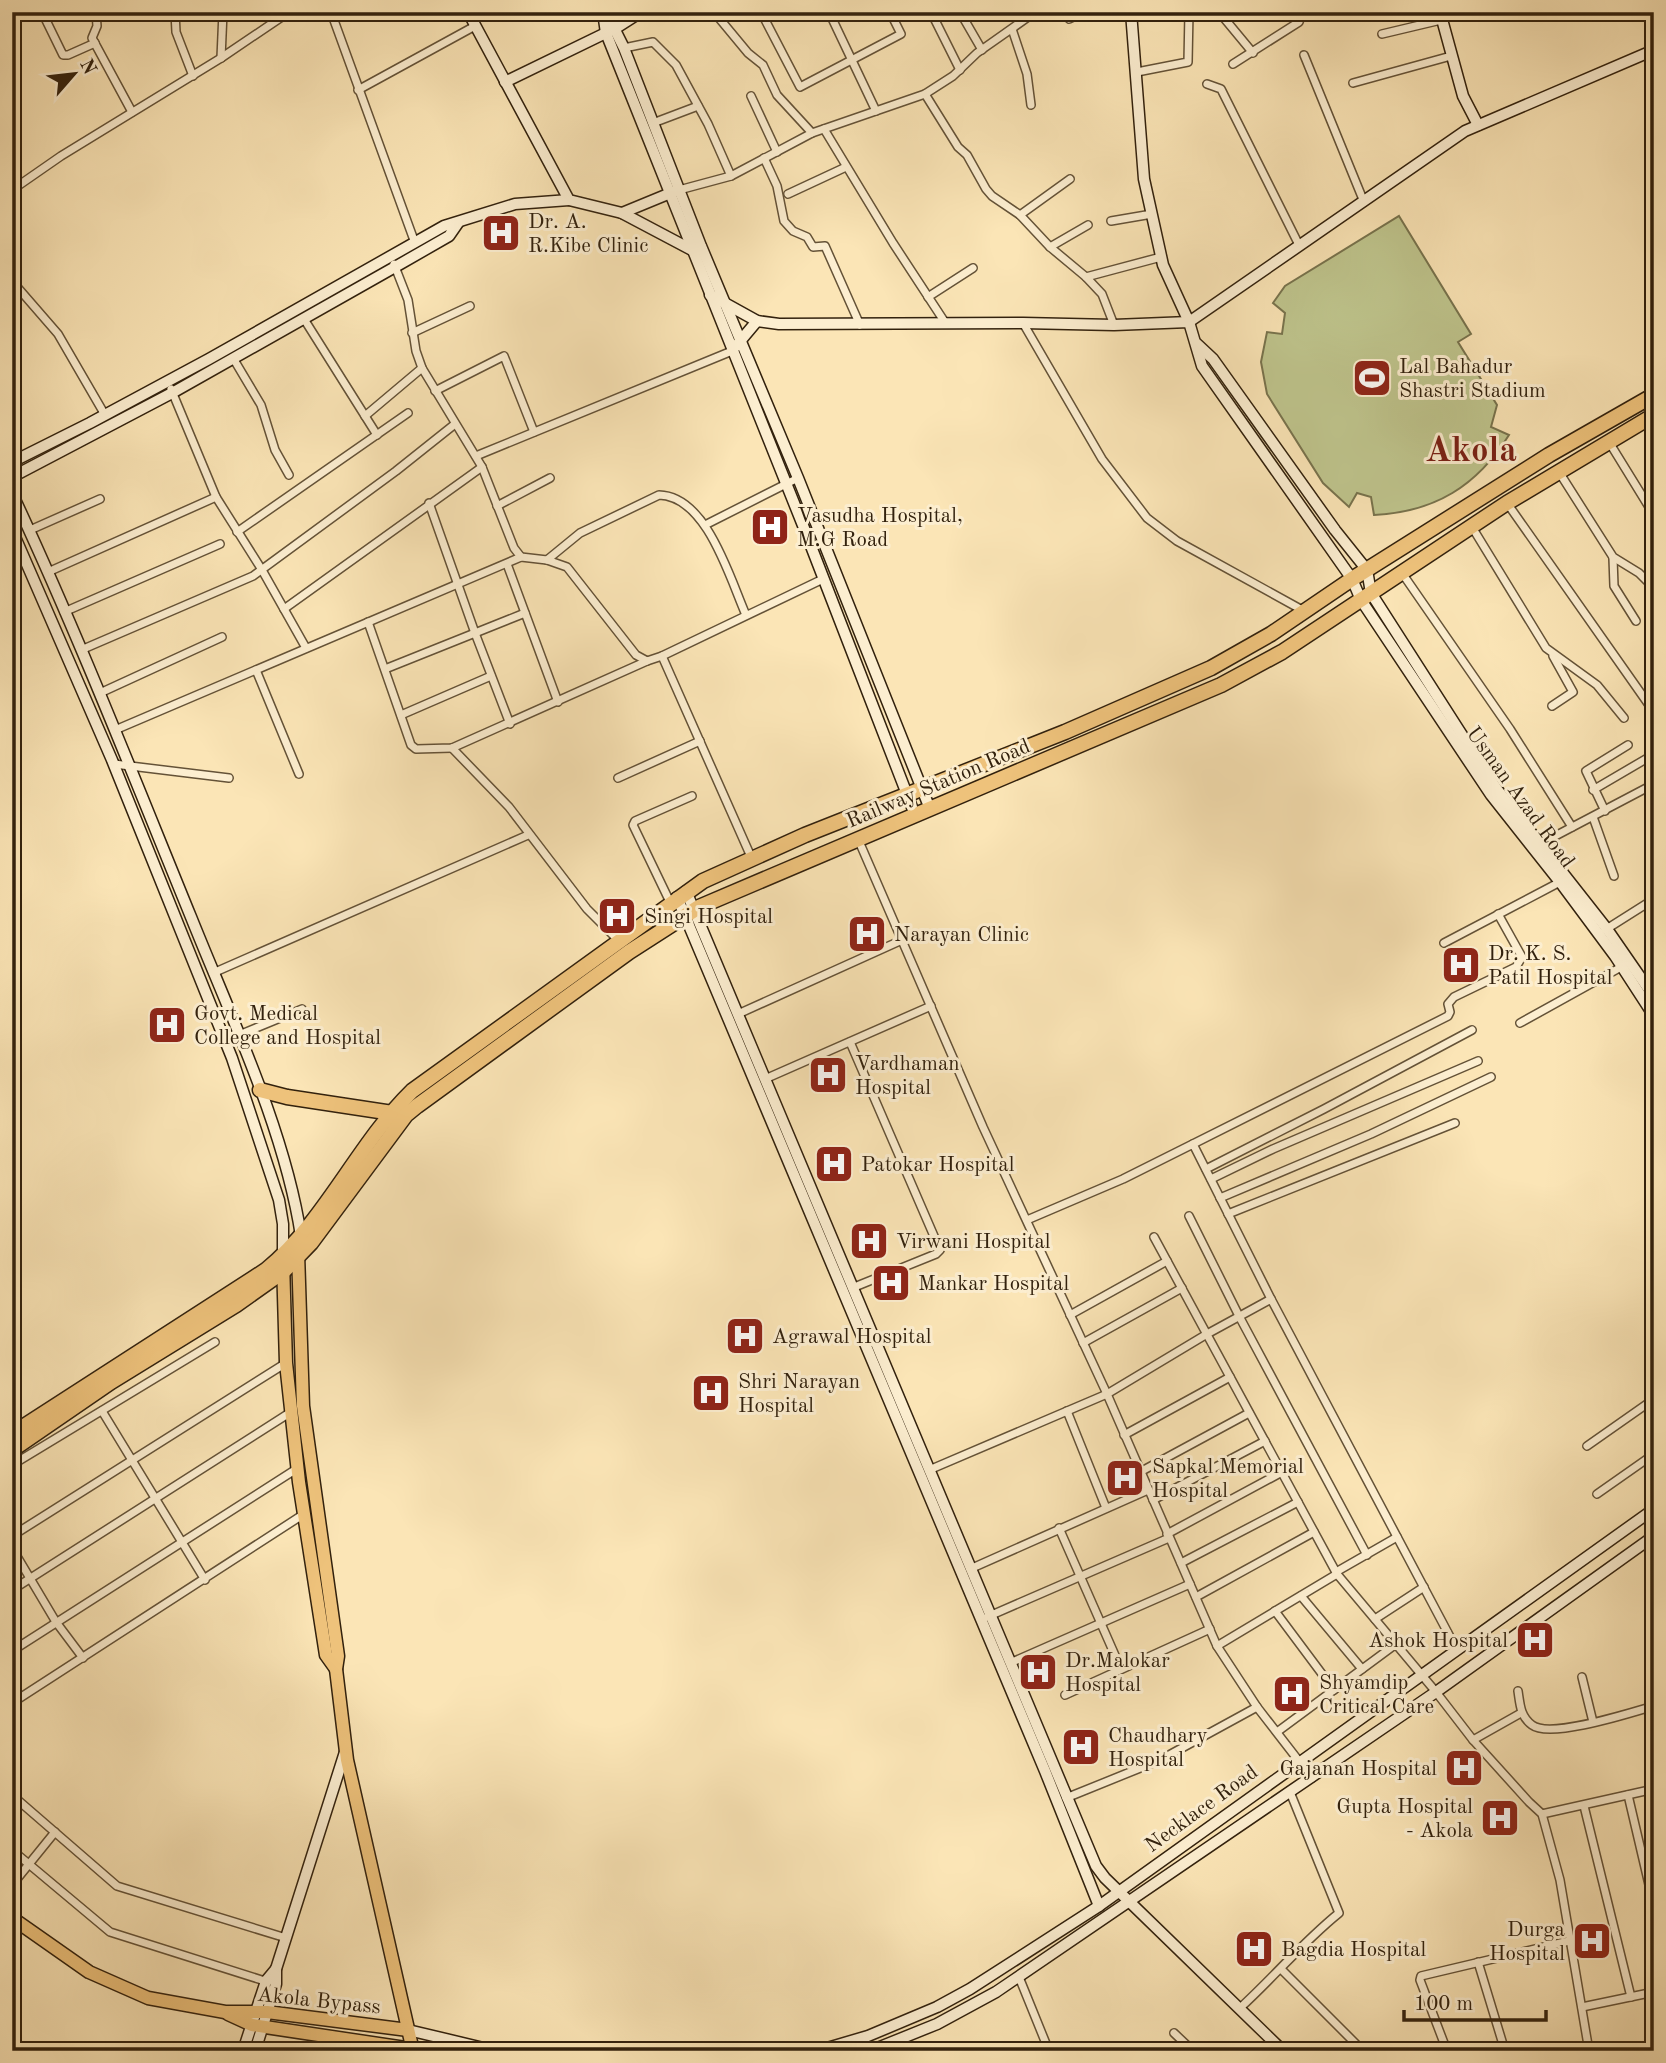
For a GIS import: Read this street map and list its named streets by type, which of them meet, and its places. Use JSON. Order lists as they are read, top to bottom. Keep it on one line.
{"streets":{"highway":["Railway Station Road"],"main road":["Usman Azad Road","Necklace Road","Akola Bypass"]},"crossings":[["Railway Station Road","Usman Azad Road"]],"districts":["Akola"],"places":{"hospital":["Dr. A. R.Kibe Clinic","Vasudha Hospital, M.G Road","Singi Hospital","Narayan Clinic","Dr. K. S. Patil Hospital","Govt. Medical College and Hospital","Vardhaman Hospital","Patokar Hospital","Virwani Hospital","Mankar Hospital","Agrawal Hospital","Shri Narayan Hospital","Sapkal Memorial Hospital","Ashok Hospital","Dr.Malokar Hospital","Shyamdip Critical Care","Chaudhary Hospital","Gajanan Hospital","Gupta Hospital - Akola","Durga Hospital","Bagdia Hospital"],"sports":["Lal Bahadur Shastri Stadium"]},"scale_bar":"100 m","north":"top right"}
